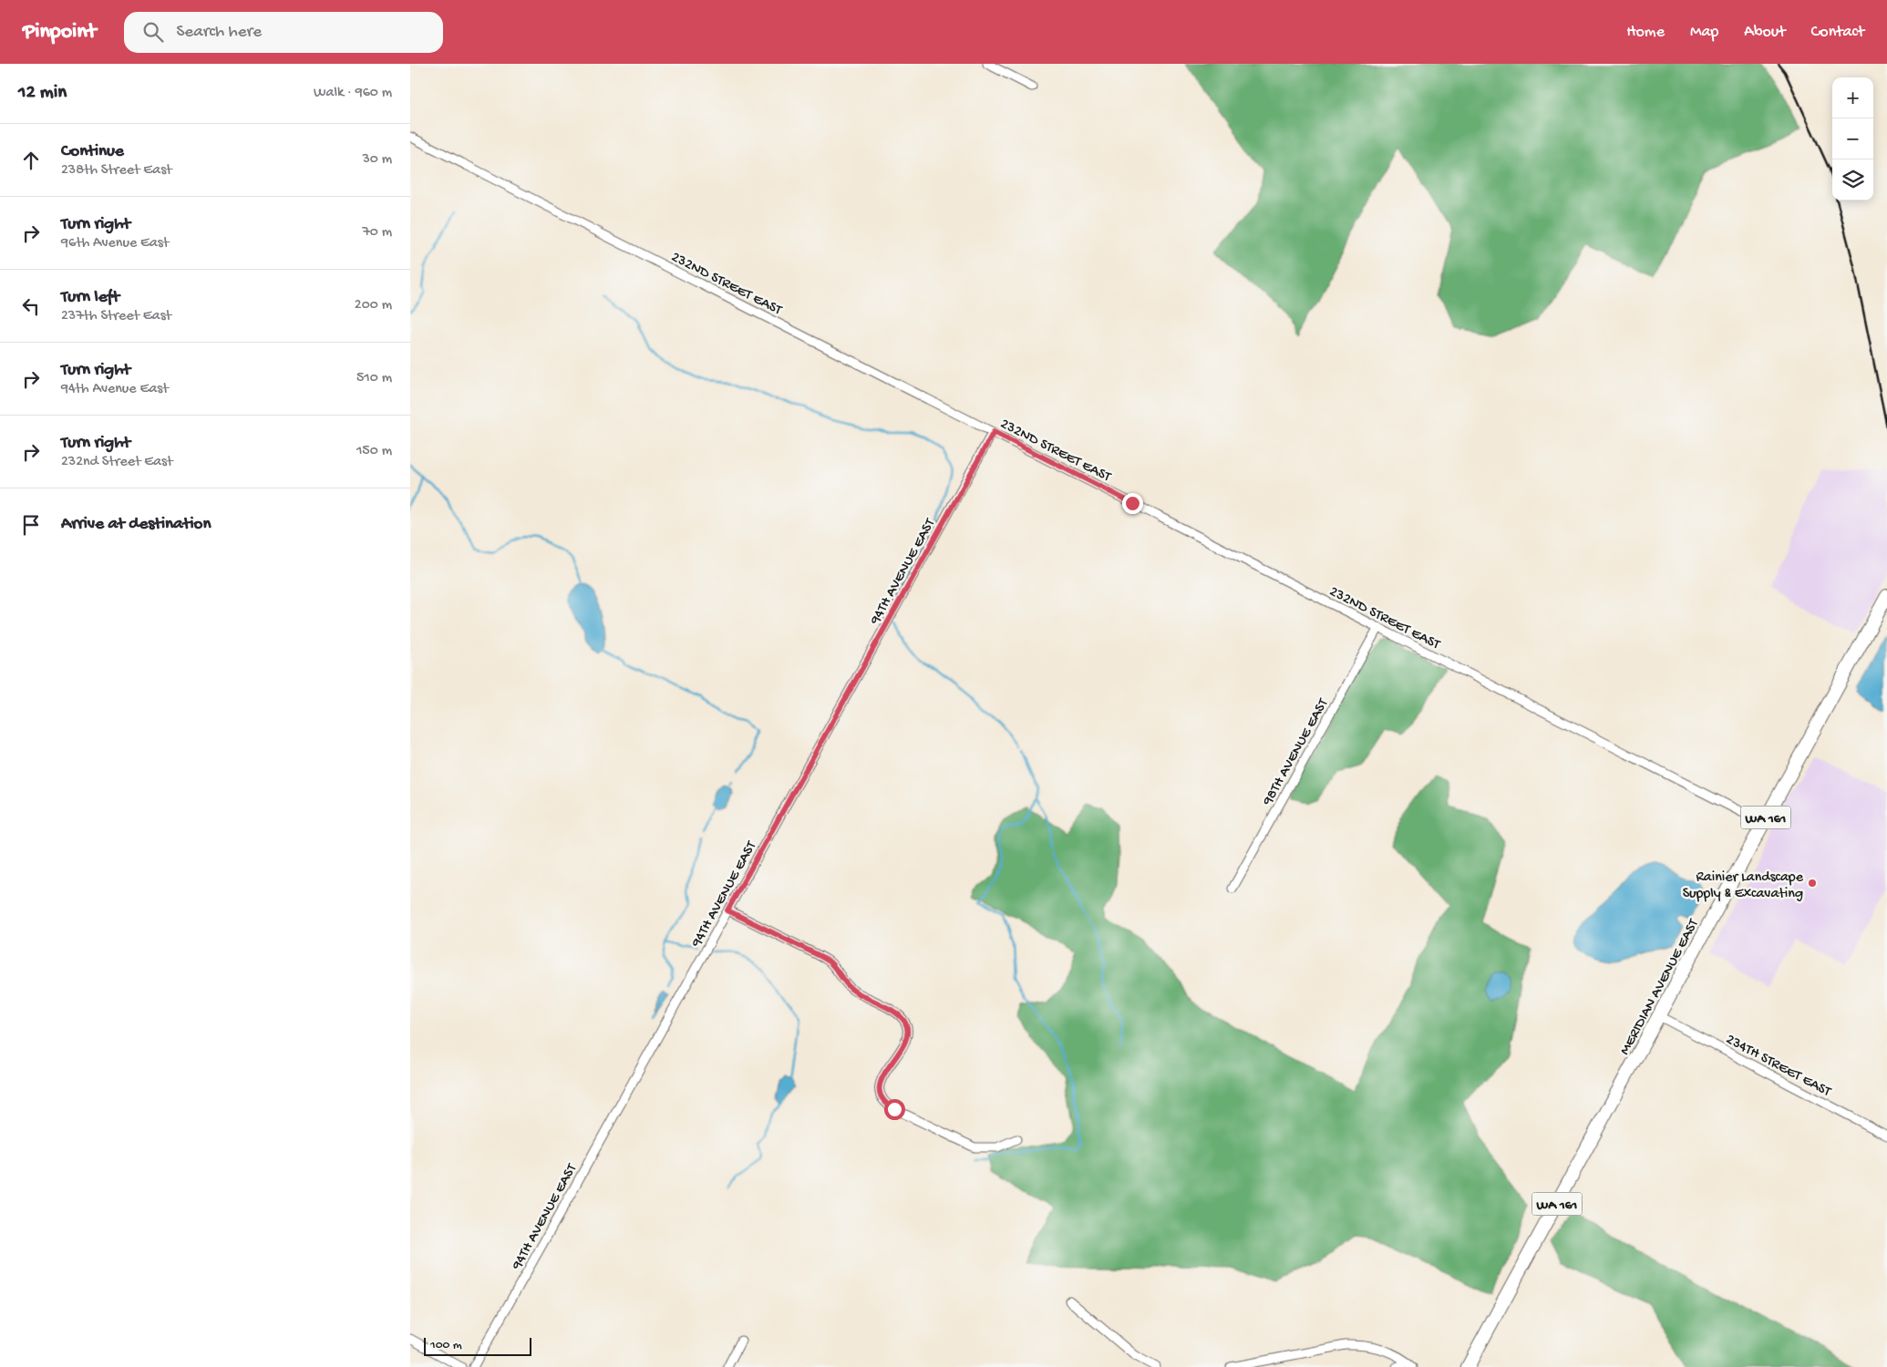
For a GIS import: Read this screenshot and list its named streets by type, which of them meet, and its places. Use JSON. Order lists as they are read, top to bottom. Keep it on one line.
{"streets":{"main road":["WA 161","MERIDIAN AVENUE EAST"],"street":["232ND STREET EAST","94TH AVENUE EAST","98TH AVENUE EAST","234TH STREET EAST"]},"crossings":[["232ND STREET EAST","94TH AVENUE EAST"],["232ND STREET EAST","98TH AVENUE EAST"],["232ND STREET EAST","MERIDIAN AVENUE EAST"],["MERIDIAN AVENUE EAST","234TH STREET EAST"]],"places":["Rainier Landscape Supply & Excavating"],"scale_bar":"100 m","page":{"header":"Pinpoint","search":"Search here","nav":["Home","Map","About","Contact"],"heading":["12 min","Walk · 960 m"],"map_buttons":["+","−"],"list":[["Continue","238th Street East","30 m"],["Turn right","96th Avenue East","70 m"],["Turn left","237th Street East","200 m"],["Turn right","94th Avenue East","510 m"],["Turn right","232nd Street East","150 m"],"Arrive at destination"],"scale":"100 m"}}
